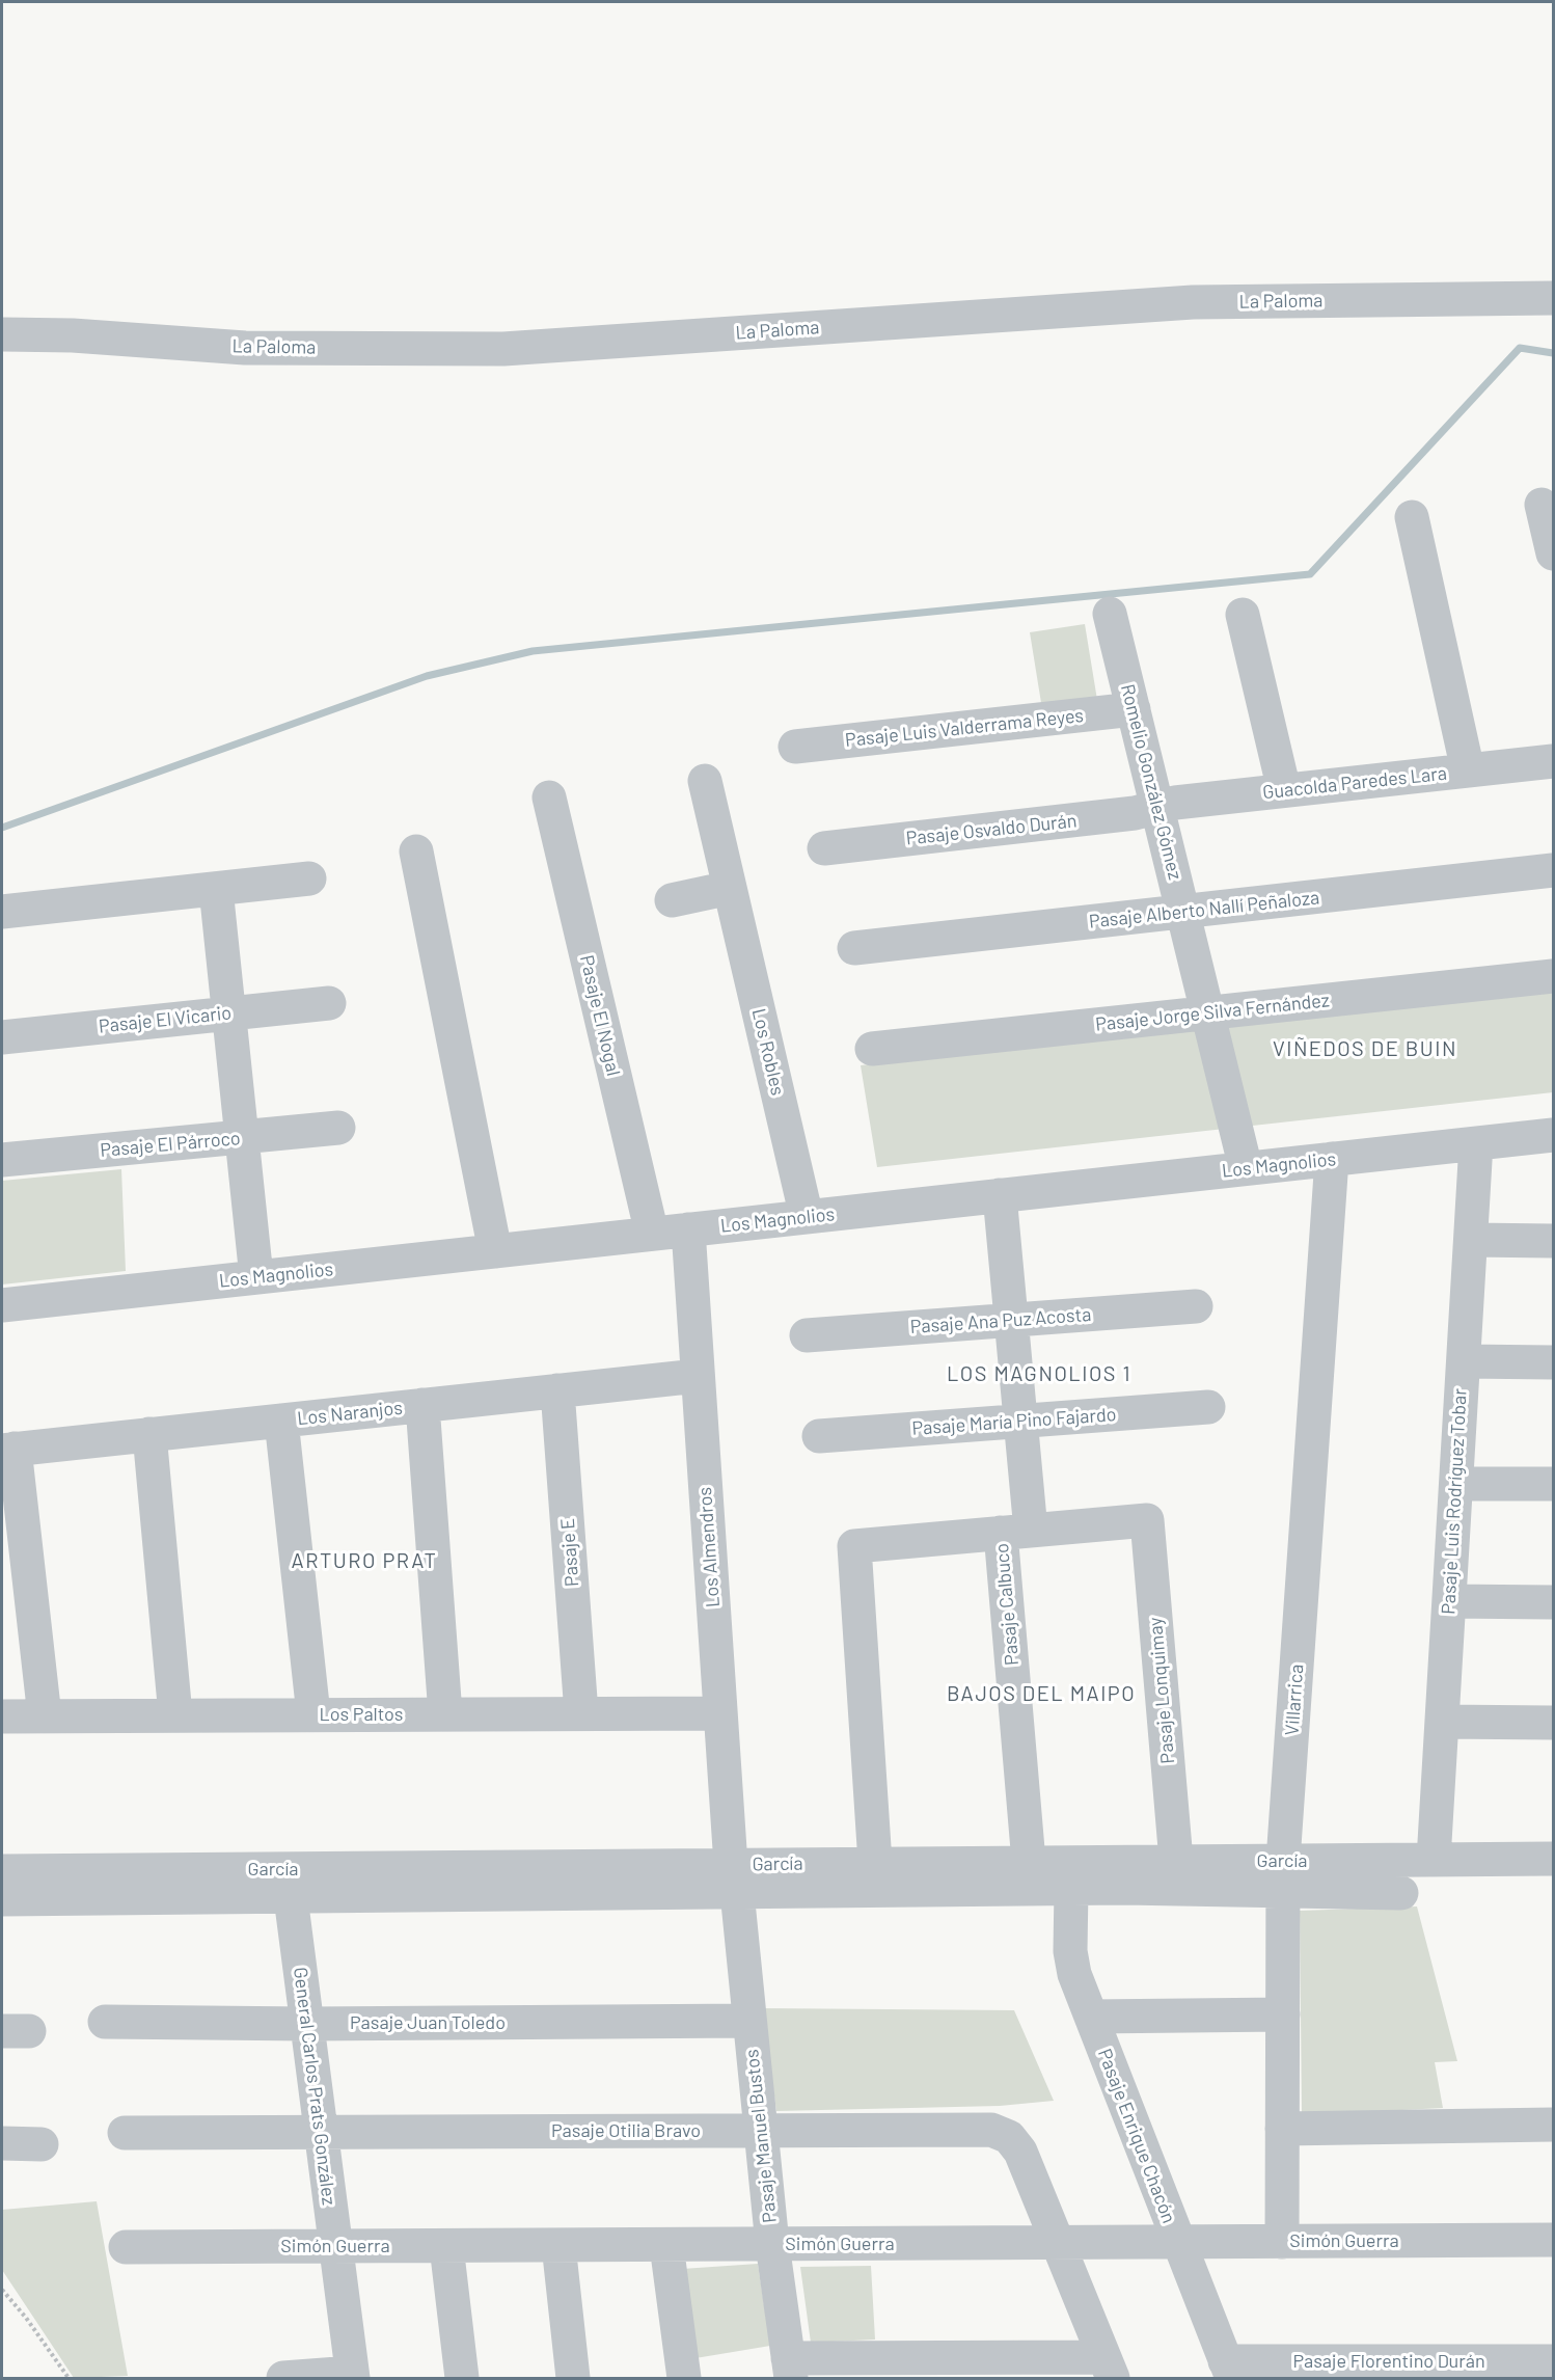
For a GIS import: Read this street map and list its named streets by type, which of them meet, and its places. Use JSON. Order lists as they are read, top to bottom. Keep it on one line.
{"streets":{"street":["La Paloma","Pasaje Luis Valderrama Reyes","Romelio González Gómez","Guacolda Paredes Lara","Pasaje Osvaldo Durán","Pasaje Alberto Nallí Peñaloza","Pasaje Jorge Silva Fernández","Pasaje El Nogal","Pasaje El Vicario","Los Robles","Pasaje El Párroco","Los Magnolios","Pasaje Ana Puz Acosta","Los Naranjos","Pasaje María Pino Fajardo","Pasaje Luis Rodríguez Tobar","Los Almendros","Pasaje E","Pasaje Calbuco","Pasaje Lonquimay","Villarrica","Los Paltos","García","Pasaje Juan Toledo","General Carlos Prats González","Pasaje Otilia Bravo","Pasaje Manuel Bustos","Pasaje Enrique Chacón","Simón Guerra","Pasaje Florentino Durán"]},"crossings":[["Pasaje Luis Valderrama Reyes","Romelio González Gómez"],["Romelio González Gómez","Guacolda Paredes Lara"],["Romelio González Gómez","Pasaje Osvaldo Durán"],["Romelio González Gómez","Pasaje Alberto Nallí Peñaloza"],["Romelio González Gómez","Pasaje Jorge Silva Fernández"],["Romelio González Gómez","Los Magnolios"],["Guacolda Paredes Lara","Pasaje Osvaldo Durán"],["Pasaje El Nogal","Los Magnolios"],["Los Robles","Los Magnolios"],["Los Magnolios","Pasaje Luis Rodríguez Tobar"],["Los Magnolios","Los Almendros"],["Los Magnolios","Pasaje Calbuco"],["Los Magnolios","Villarrica"],["Pasaje Ana Puz Acosta","Pasaje Calbuco"],["Los Naranjos","Los Almendros"],["Los Naranjos","Pasaje E"],["Pasaje María Pino Fajardo","Pasaje Calbuco"],["Pasaje Luis Rodríguez Tobar","García"],["Los Almendros","Los Paltos"],["Los Almendros","García"],["Los Almendros","Pasaje Manuel Bustos"],["Pasaje E","Los Paltos"],["Pasaje Calbuco","Pasaje Lonquimay"],["Pasaje Calbuco","García"],["Pasaje Lonquimay","García"],["Villarrica","García"],["Villarrica","Simón Guerra"],["García","General Carlos Prats González"],["García","Pasaje Manuel Bustos"],["García","Pasaje Enrique Chacón"],["Pasaje Juan Toledo","General Carlos Prats González"],["Pasaje Juan Toledo","Pasaje Manuel Bustos"],["General Carlos Prats González","Pasaje Otilia Bravo"],["General Carlos Prats González","Simón Guerra"],["Pasaje Otilia Bravo","Pasaje Manuel Bustos"],["Pasaje Otilia Bravo","Simón Guerra"],["Pasaje Manuel Bustos","Simón Guerra"],["Pasaje Enrique Chacón","Simón Guerra"],["Pasaje Enrique Chacón","Pasaje Florentino Durán"]],"districts":["VIÑEDOS DE BUIN","LOS MAGNOLIOS 1","ARTURO PRAT","BAJOS DEL MAIPO"]}
